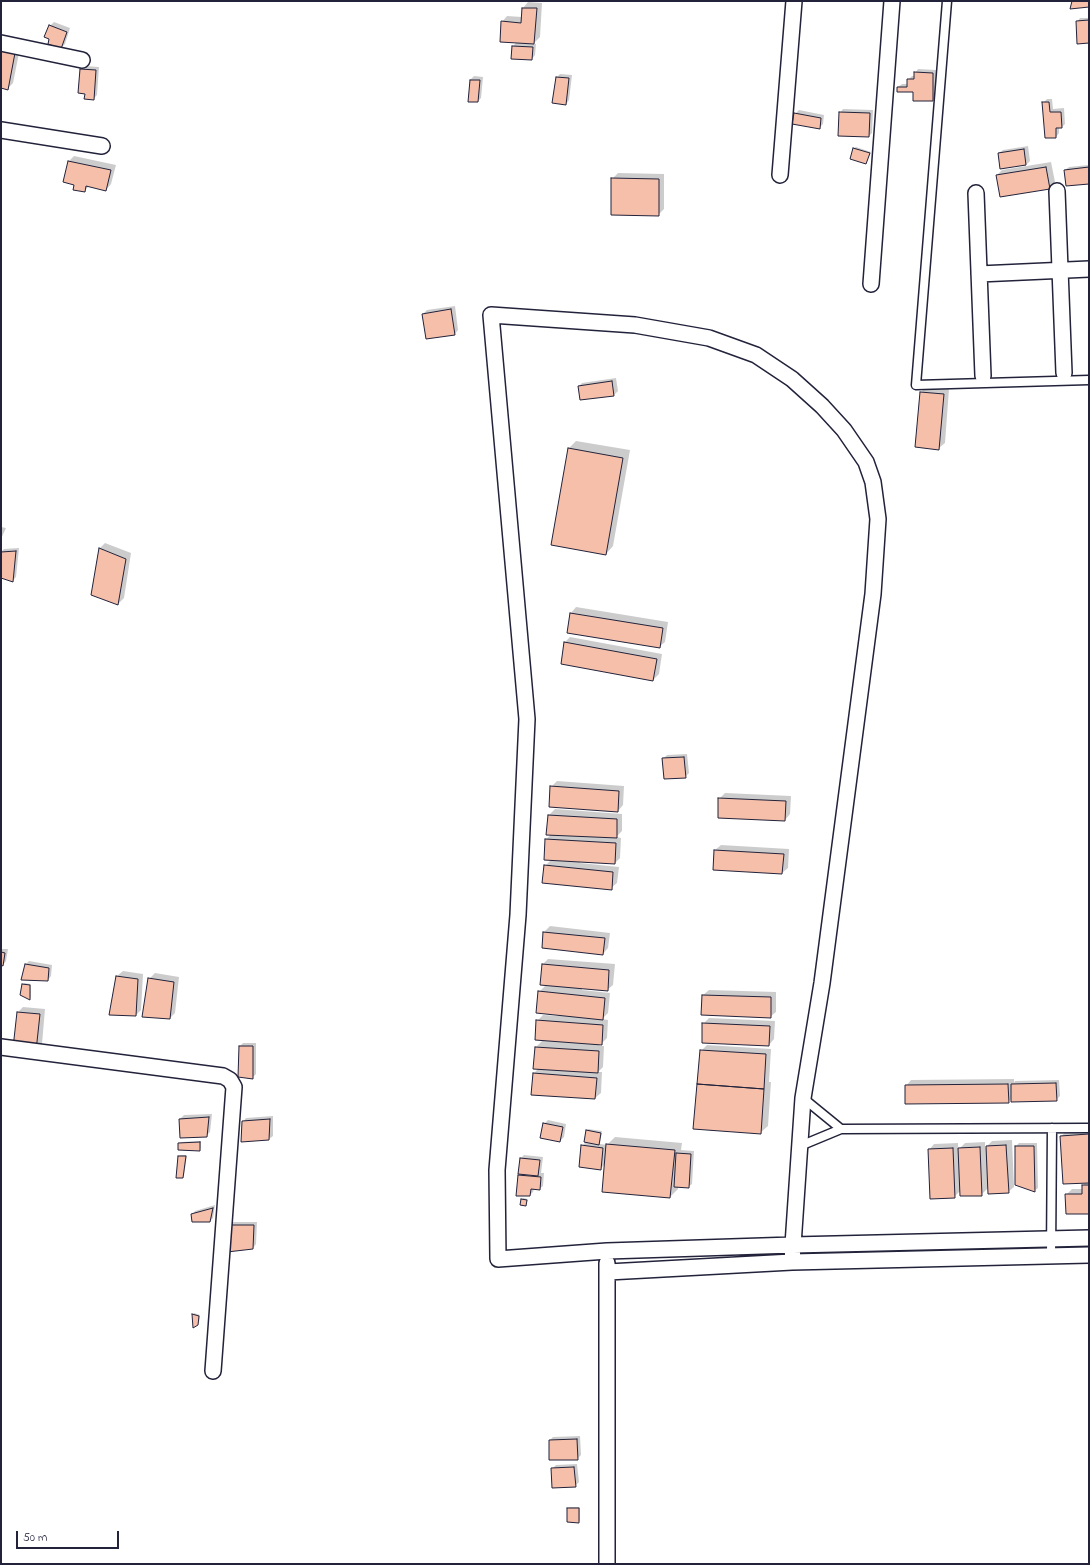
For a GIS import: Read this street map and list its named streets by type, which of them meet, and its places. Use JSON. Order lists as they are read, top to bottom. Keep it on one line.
{"scale_bar":"50 m"}
